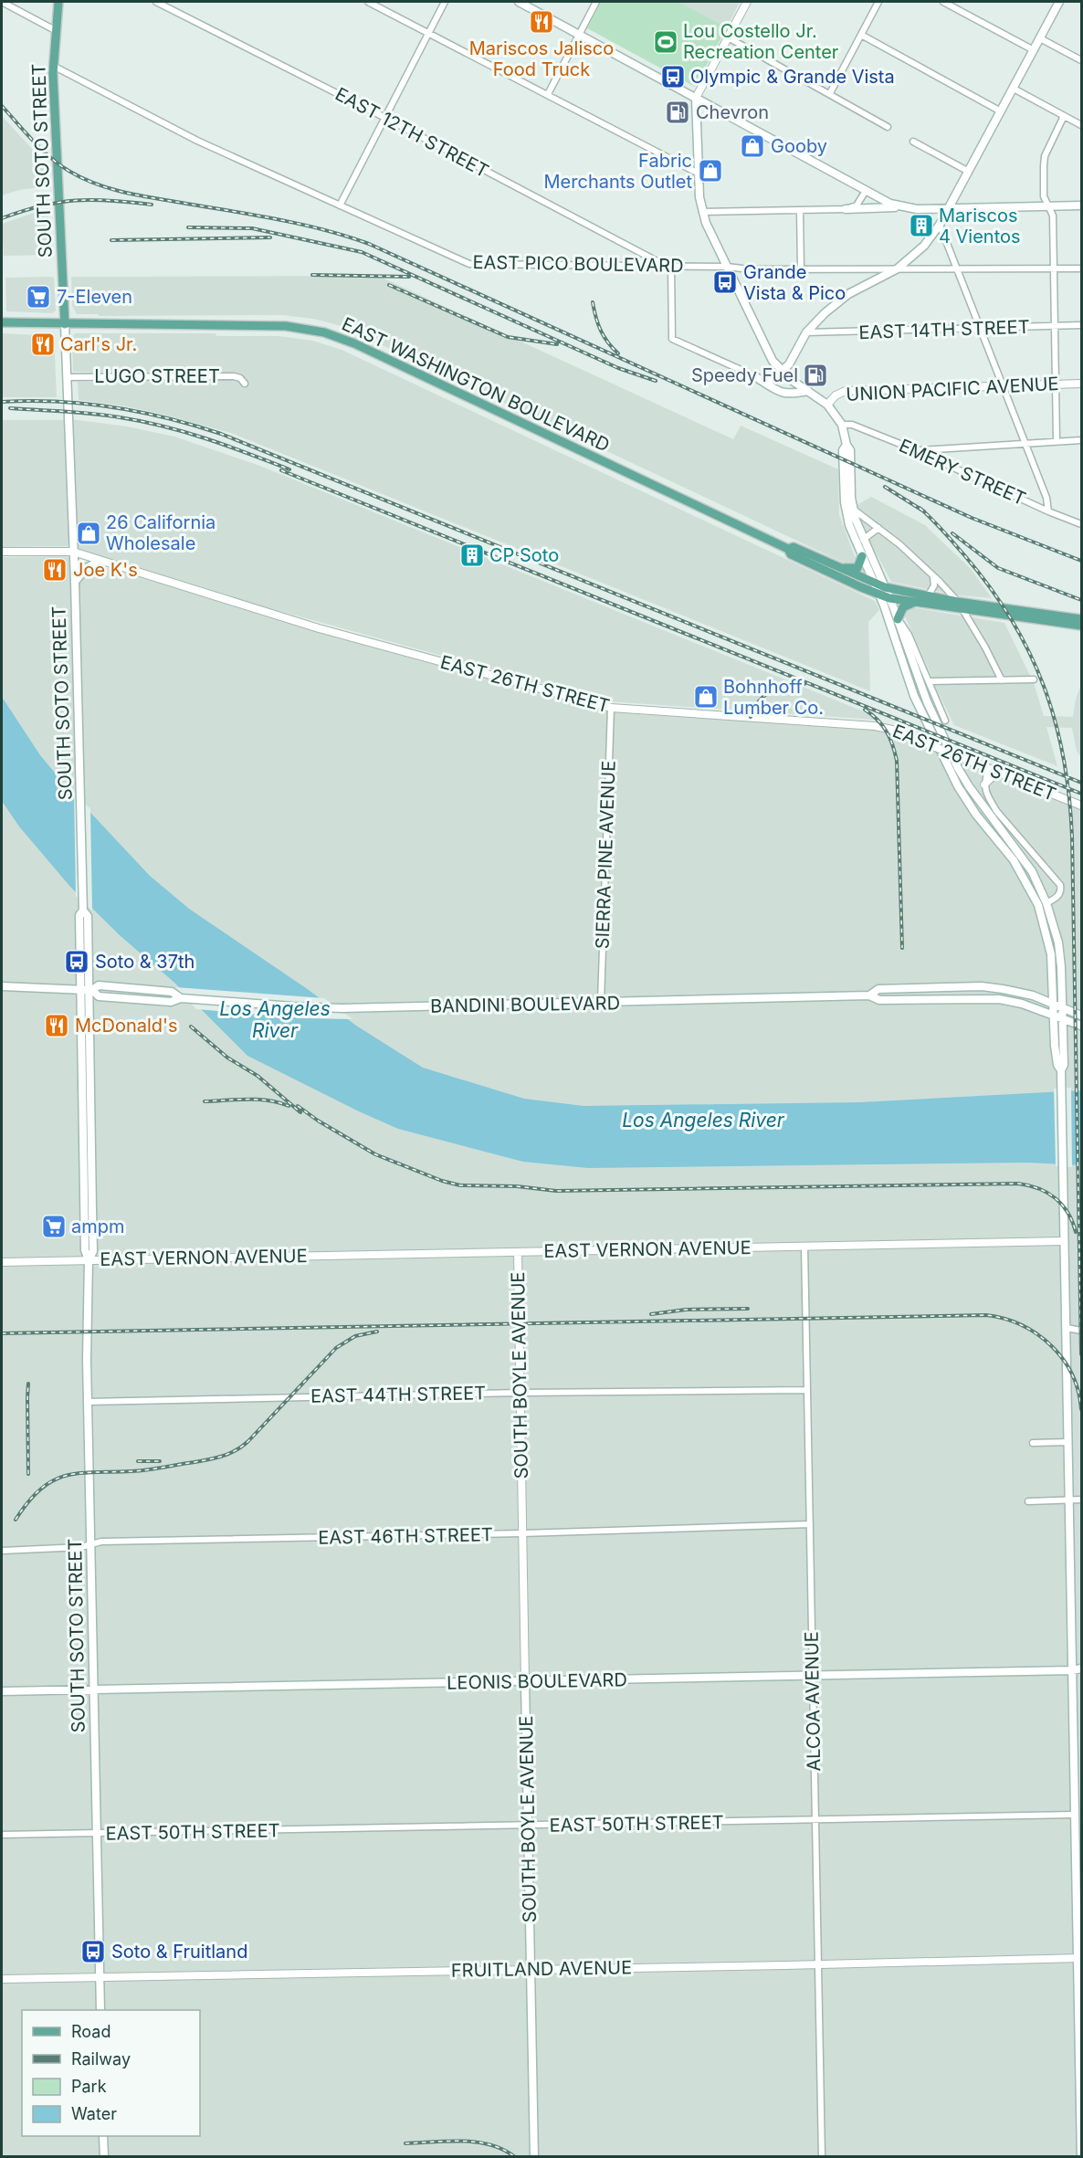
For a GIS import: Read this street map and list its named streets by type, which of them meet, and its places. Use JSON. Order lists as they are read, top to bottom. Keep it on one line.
{"streets":{"main road":["SOUTH SOTO STREET","EAST WASHINGTON BOULEVARD","BANDINI BOULEVARD","SOUTH BOYLE AVENUE","LEONIS BOULEVARD"],"street":["EAST 12TH STREET","EAST PICO BOULEVARD","EAST 14TH STREET","LUGO STREET","UNION PACIFIC AVENUE","EMERY STREET","EAST 26TH STREET","SIERRA PINE AVENUE","EAST VERNON AVENUE","EAST 44TH STREET","EAST 46TH STREET","ALCOA AVENUE","EAST 50TH STREET","FRUITLAND AVENUE"]},"crossings":[["EAST 12TH STREET","EAST PICO BOULEVARD"],["SOUTH SOTO STREET","EAST PICO BOULEVARD"],["SOUTH SOTO STREET","LUGO STREET"],["SOUTH SOTO STREET","EAST WASHINGTON BOULEVARD"],["SOUTH SOTO STREET","EAST 26TH STREET"],["SOUTH SOTO STREET","BANDINI BOULEVARD"],["SOUTH SOTO STREET","EAST VERNON AVENUE"],["SOUTH SOTO STREET","EAST 44TH STREET"],["SOUTH SOTO STREET","EAST 46TH STREET"],["SOUTH SOTO STREET","LEONIS BOULEVARD"],["SOUTH SOTO STREET","EAST 50TH STREET"],["SOUTH SOTO STREET","FRUITLAND AVENUE"],["EAST 26TH STREET","SIERRA PINE AVENUE"],["SIERRA PINE AVENUE","BANDINI BOULEVARD"],["EAST VERNON AVENUE","SOUTH BOYLE AVENUE"],["EAST VERNON AVENUE","ALCOA AVENUE"],["SOUTH BOYLE AVENUE","EAST 44TH STREET"],["SOUTH BOYLE AVENUE","EAST 46TH STREET"],["SOUTH BOYLE AVENUE","LEONIS BOULEVARD"],["SOUTH BOYLE AVENUE","EAST 50TH STREET"],["SOUTH BOYLE AVENUE","FRUITLAND AVENUE"],["EAST 44TH STREET","ALCOA AVENUE"],["EAST 46TH STREET","ALCOA AVENUE"],["LEONIS BOULEVARD","ALCOA AVENUE"],["ALCOA AVENUE","EAST 50TH STREET"],["ALCOA AVENUE","FRUITLAND AVENUE"]],"water":["Los Angeles River"],"places":{"restaurant":["Mariscos Jalisco Food Truck","Carl's Jr.","Joe K's","McDonald's"],"sports":["Lou Costello Jr. Recreation Center"],"bus stop":["Olympic & Grande Vista","Grande Vista & Pico","Soto & 37th","Soto & Fruitland"],"fuel station":["Chevron","Speedy Fuel"],"shop":["Gooby","Fabric Merchants Outlet","26 California Wholesale","Bohnhoff Lumber Co."],"building":["Mariscos 4 Vientos","CP Soto"],"supermarket":["7-Eleven","ampm"]},"legend":["Road","Railway","Park","Water"]}
